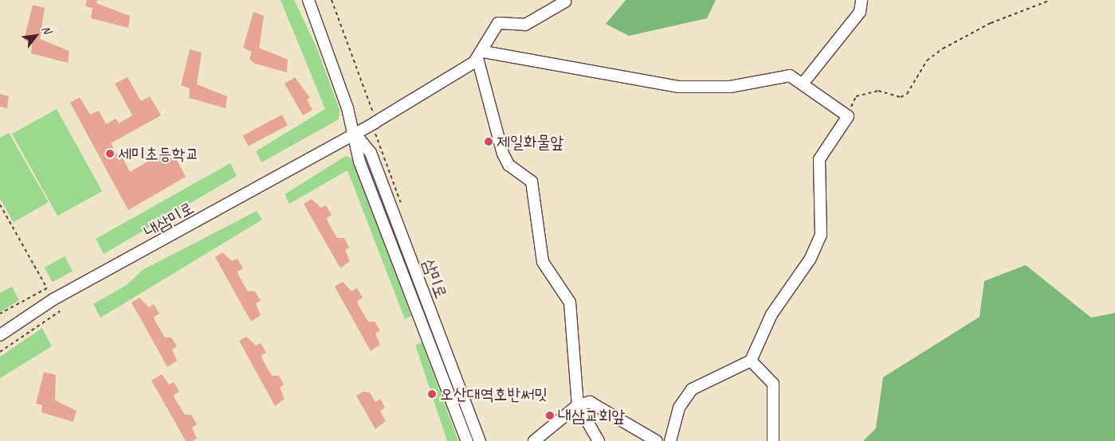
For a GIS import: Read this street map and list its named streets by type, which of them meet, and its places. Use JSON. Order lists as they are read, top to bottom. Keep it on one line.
{"streets":{"street":["내삼미로","삼미로"]},"crossings":[["내삼미로","삼미로"]],"places":["제일화물앞","세미초등학교","오산대역호반써밋","내삼교회앞"],"north":"top right"}
